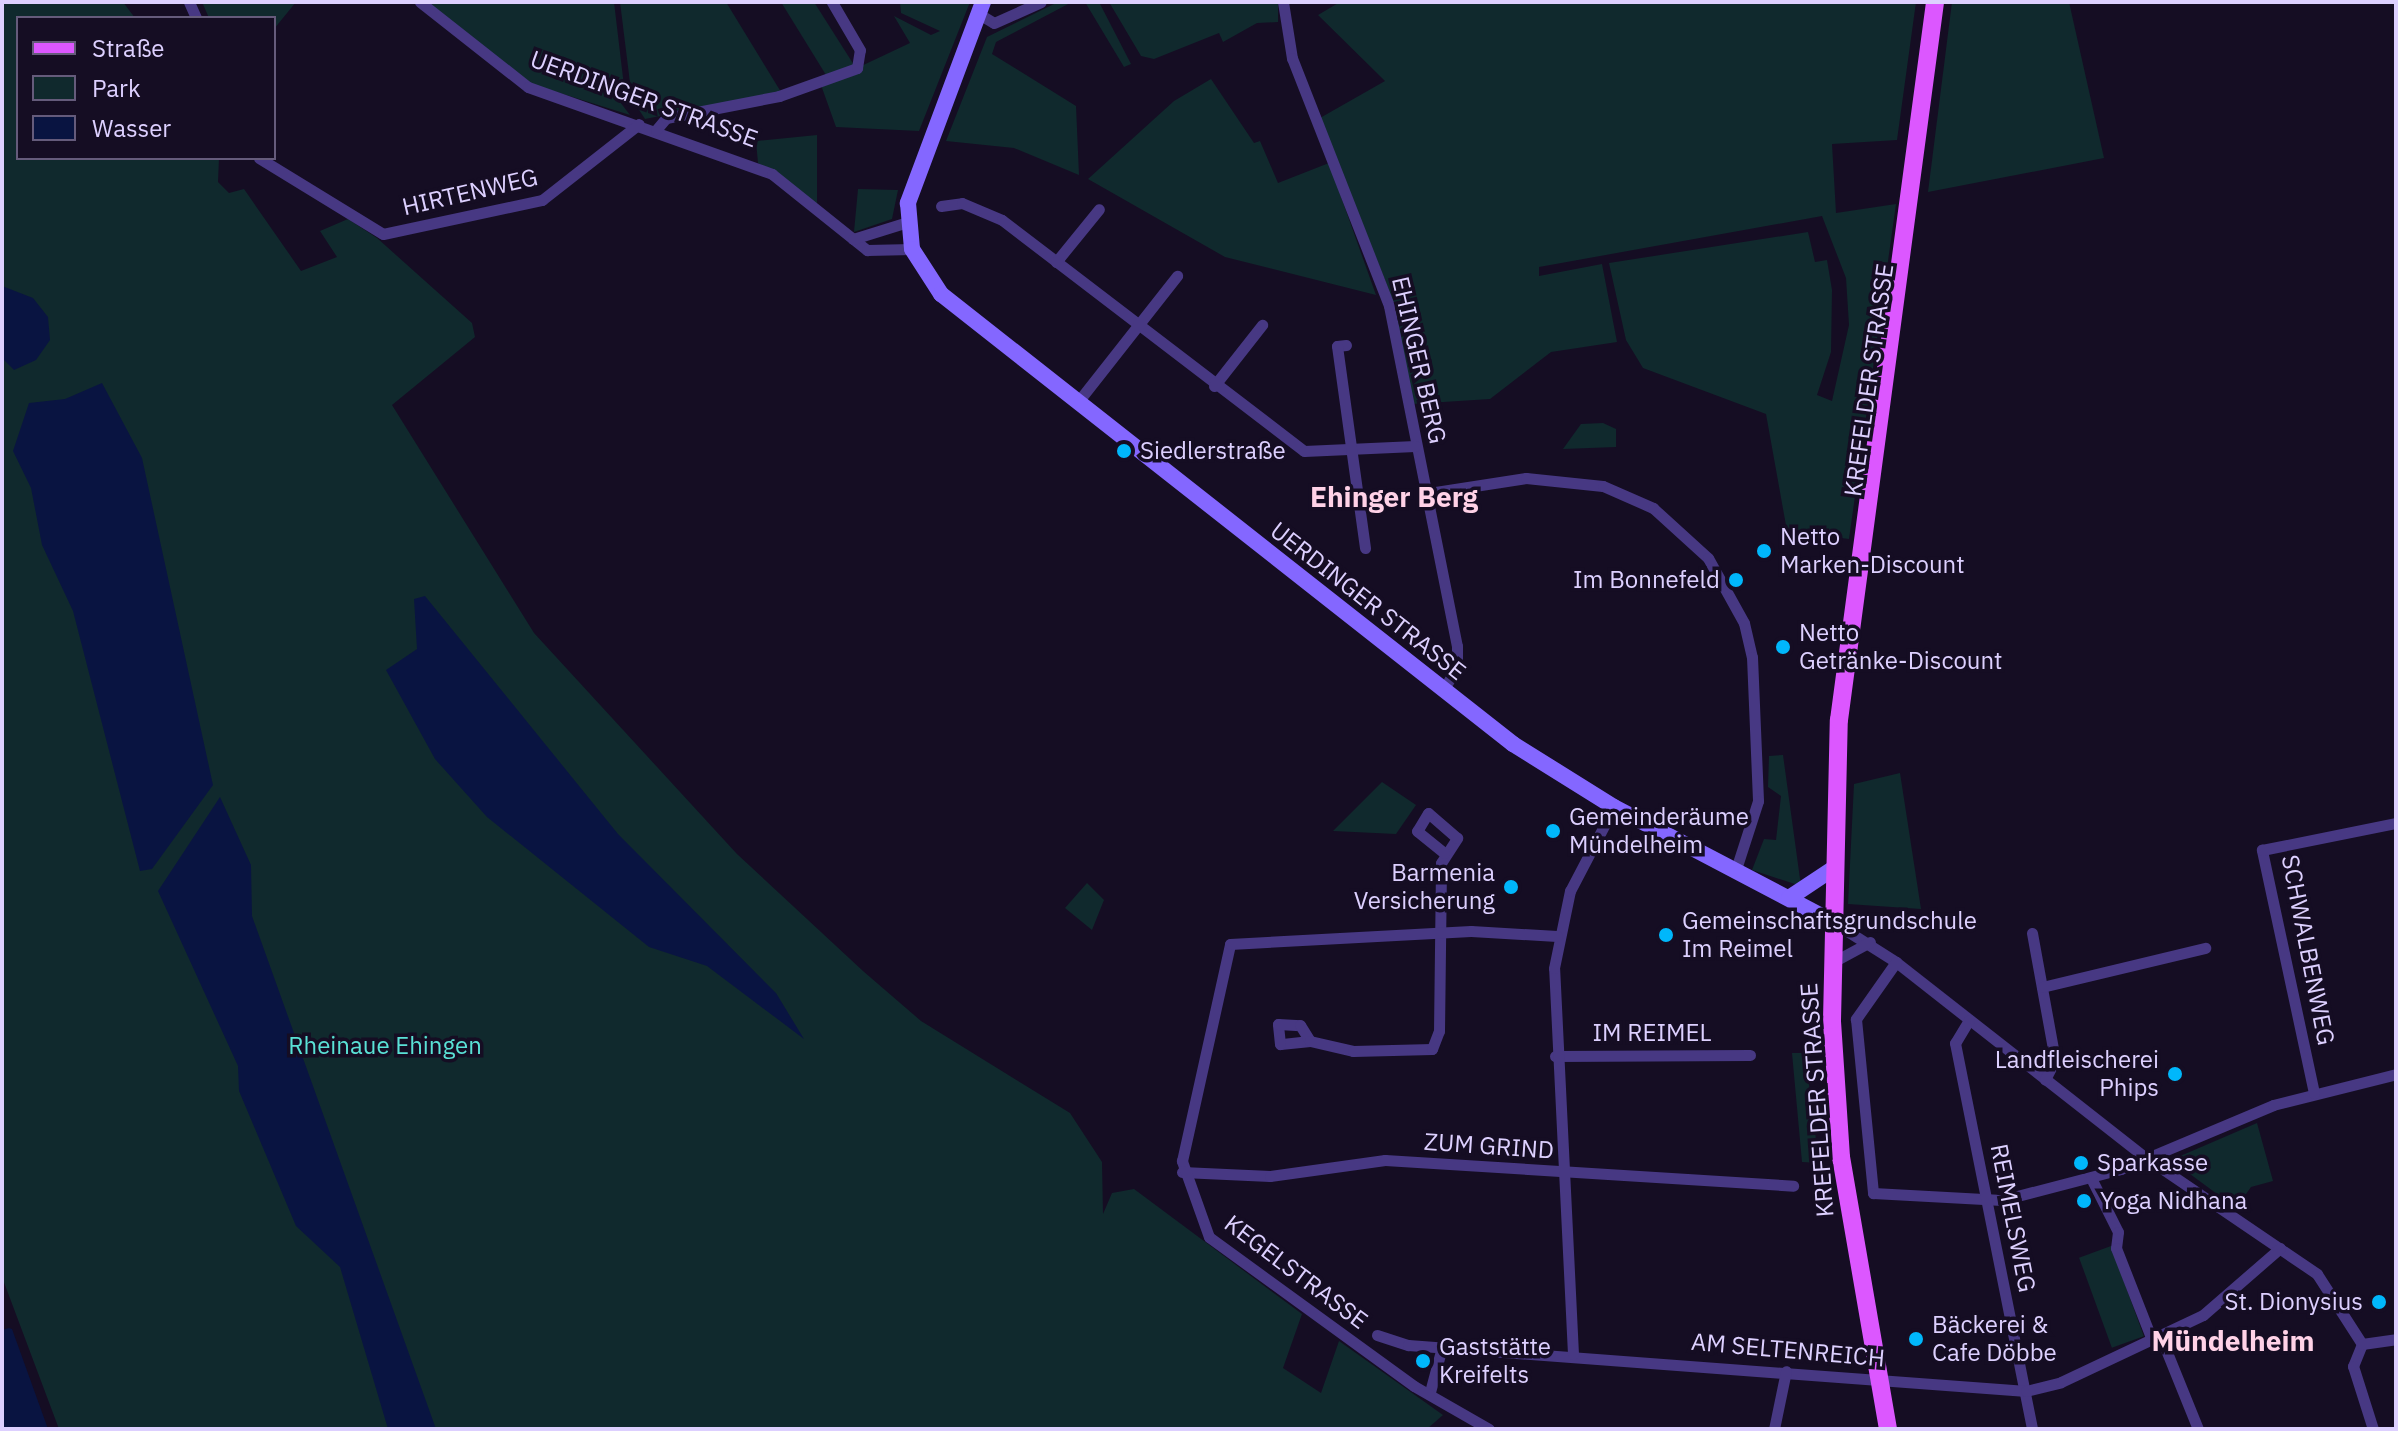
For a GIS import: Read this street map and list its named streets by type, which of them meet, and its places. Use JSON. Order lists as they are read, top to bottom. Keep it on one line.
{"streets":{"main road":["UERDINGER STRASSE","KREFELDER STRASSE"],"street":["HIRTENWEG","EHINGER BERG","SCHWALBENWEG","IM REIMEL","ZUM GRIND","REIMELSWEG","KEGELSTRASSE","AM SELTENREICH"]},"crossings":[["UERDINGER STRASSE","HIRTENWEG"],["UERDINGER STRASSE","EHINGER BERG"],["UERDINGER STRASSE","KREFELDER STRASSE"],["UERDINGER STRASSE","REIMELSWEG"],["UERDINGER STRASSE","AM SELTENREICH"],["KREFELDER STRASSE","AM SELTENREICH"],["ZUM GRIND","KEGELSTRASSE"],["REIMELSWEG","AM SELTENREICH"]],"districts":["Ehinger Berg","Mündelheim"],"parks":["Rheinaue Ehingen"],"places":["Siedlerstraße","Netto Marken-Discount","Im Bonnefeld","Netto Getränke-Discount","Gemeinderäume Mündelheim","Barmenia Versicherung","Gemeinschaftsgrundschule Im Reimel","Landfleischerei Phips","Sparkasse","Yoga Nidhana","St. Dionysius","Bäckerei & Cafe Döbbe","Gaststätte Kreifelts"],"legend":["Straße","Park","Wasser"]}
